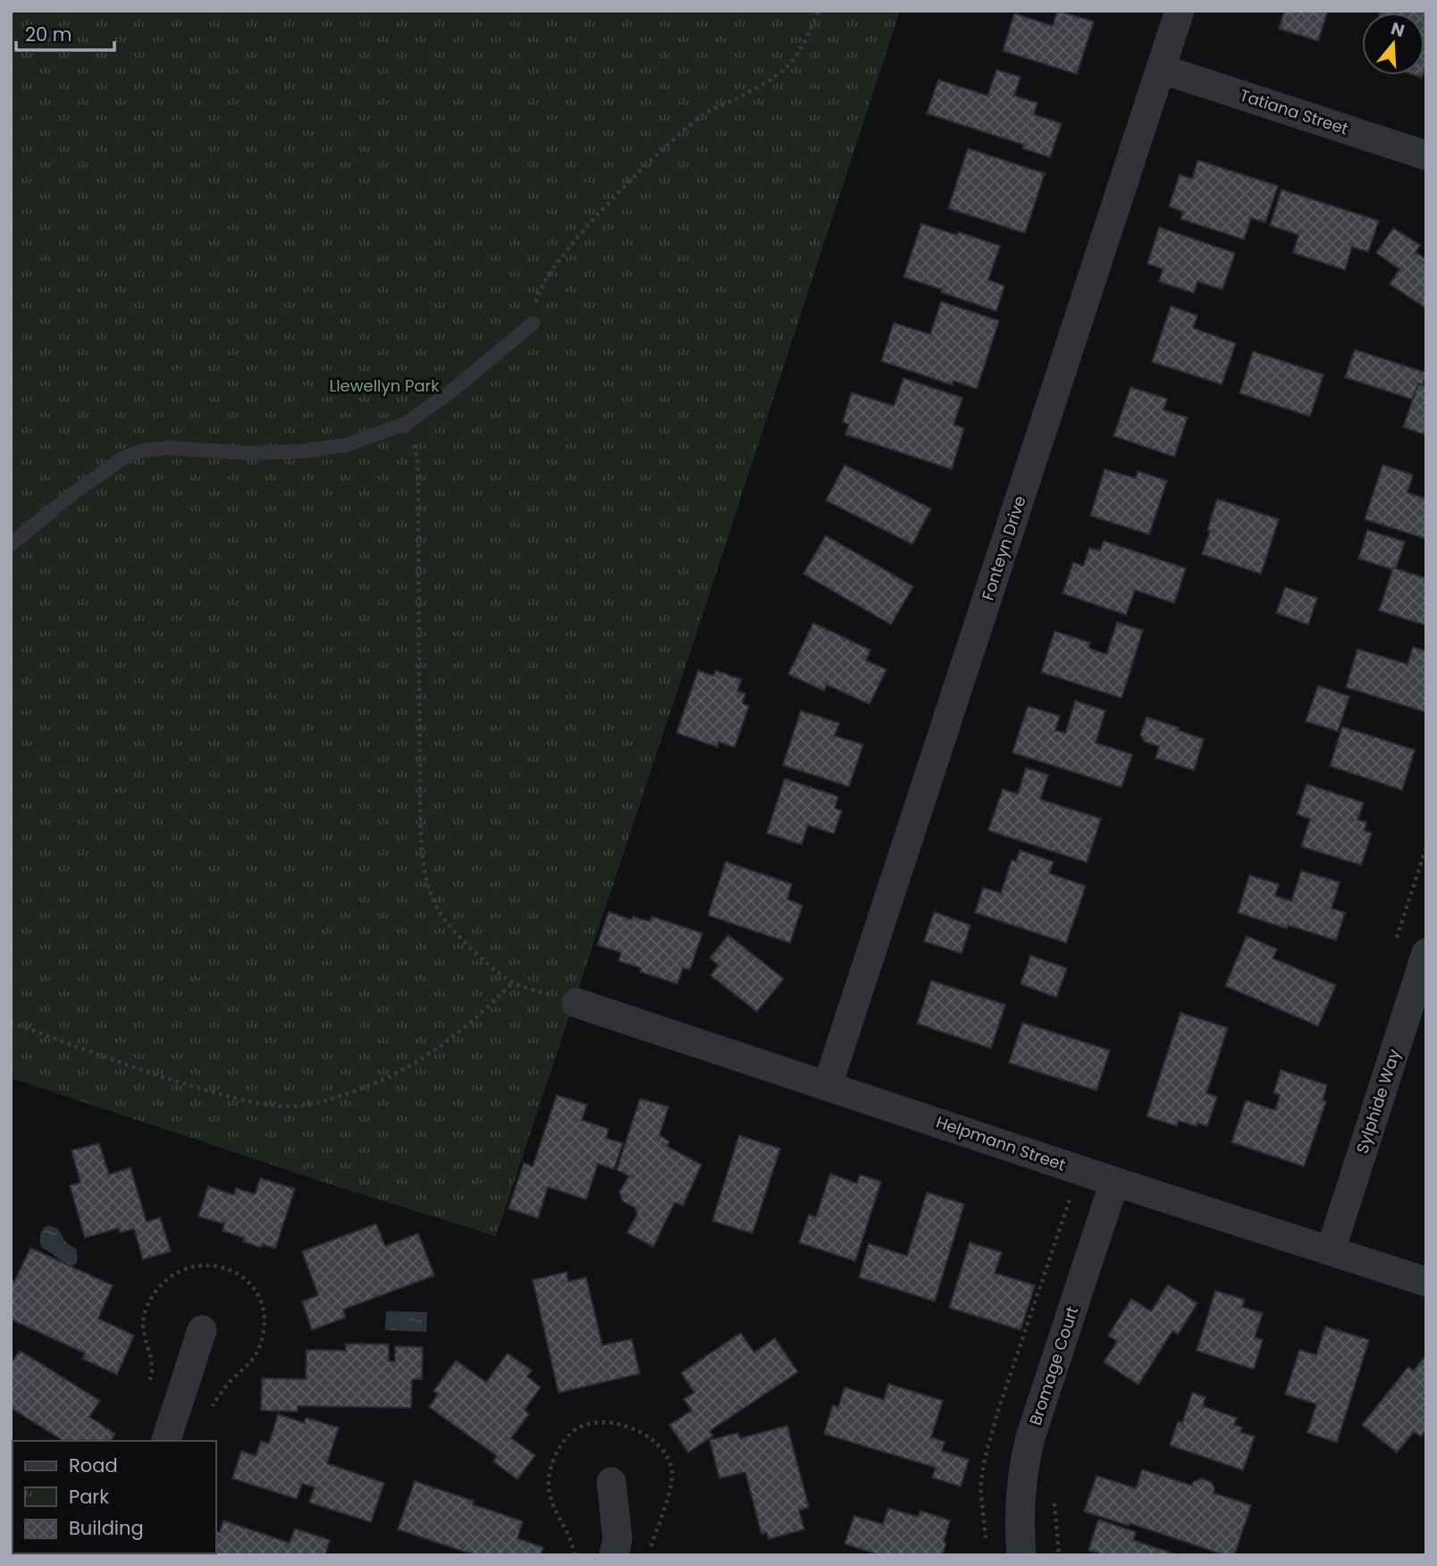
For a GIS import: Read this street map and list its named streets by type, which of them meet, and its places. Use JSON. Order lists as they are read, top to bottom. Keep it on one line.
{"streets":{"street":["Tatiana Street","Fonteyn Drive","Sylphide Way","Helpmann Street","Bromage Court"]},"crossings":[["Tatiana Street","Fonteyn Drive"],["Fonteyn Drive","Helpmann Street"],["Sylphide Way","Helpmann Street"],["Helpmann Street","Bromage Court"]],"parks":["Llewellyn Park"],"legend":["Road","Park","Building"],"scale_bar":"20 m","north":"top"}
